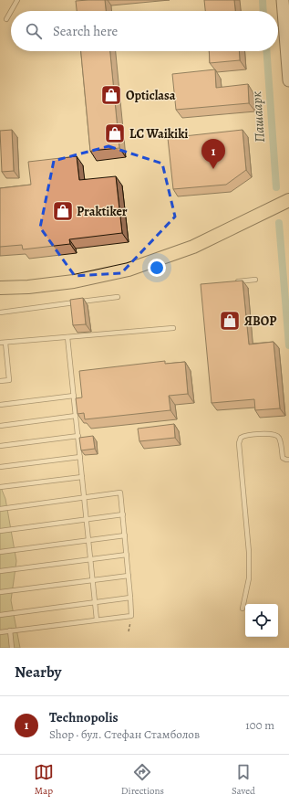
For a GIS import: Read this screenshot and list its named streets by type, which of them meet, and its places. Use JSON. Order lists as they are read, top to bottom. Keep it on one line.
{"water":["Пашаарк"],"places":{"shop":["Opticlasa","LC Waikiki","Praktiker","ЯВОР"]},"page":{"search":"Search here","pins":"1","heading":"Nearby","list":[{"mark":"1","name":"Technopolis","note":"Shop · бул. Стефан Стамболов","value":"100 m"}],"nav":["Map","Directions","Saved"]}}
